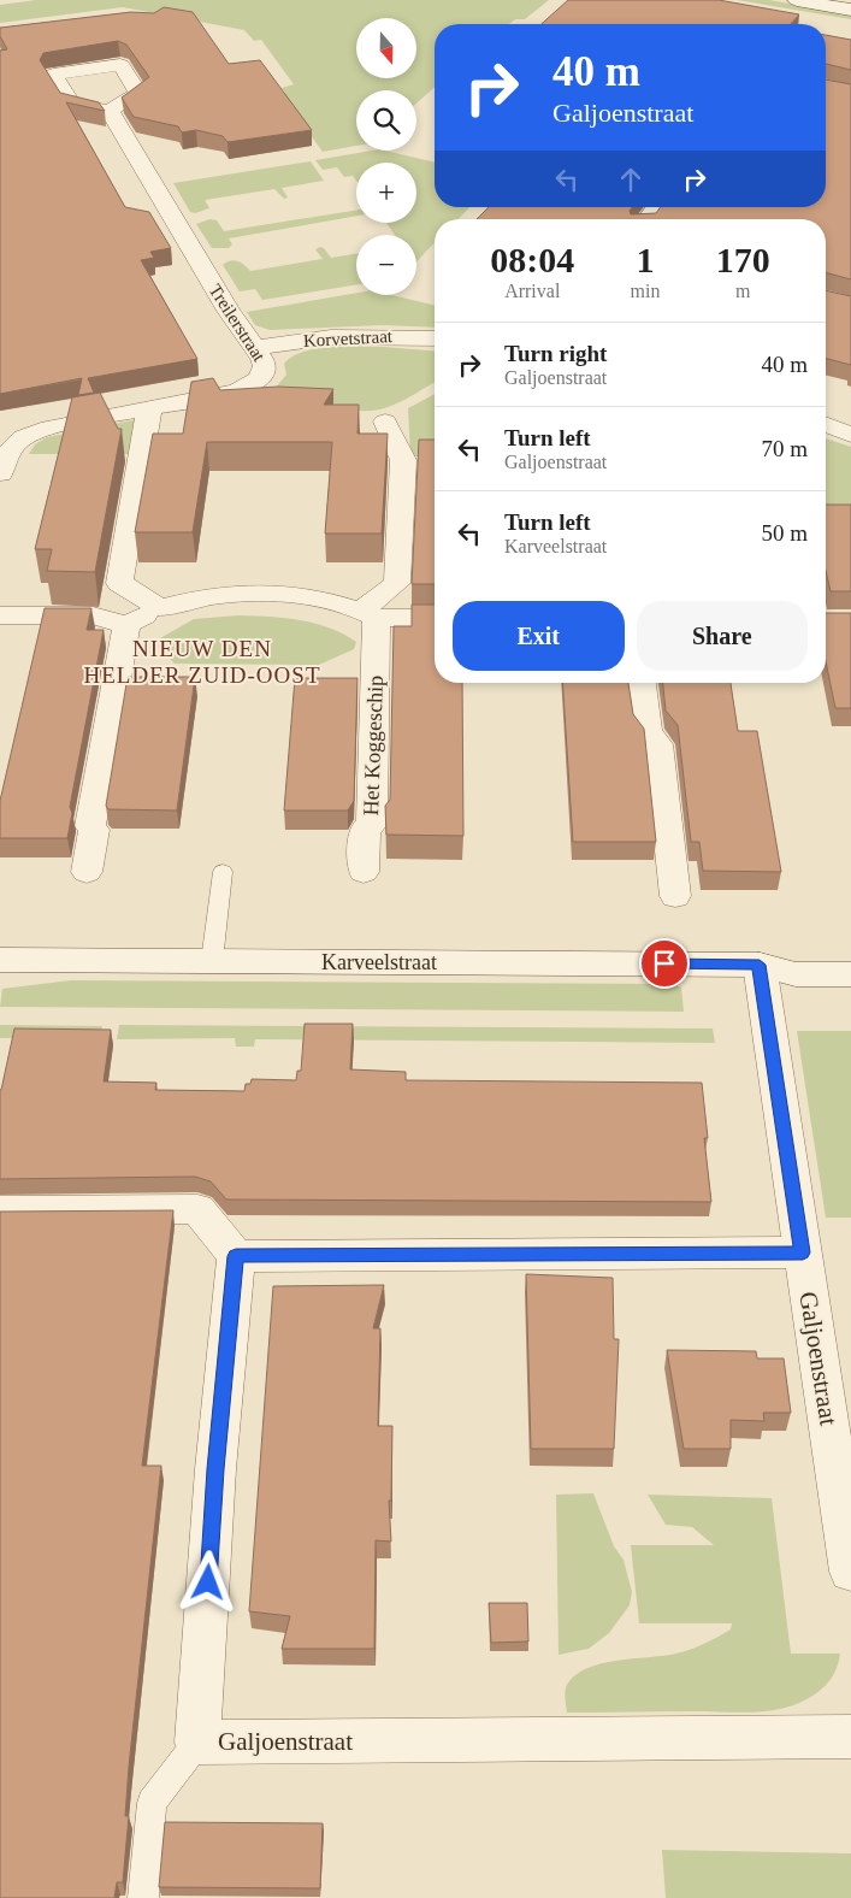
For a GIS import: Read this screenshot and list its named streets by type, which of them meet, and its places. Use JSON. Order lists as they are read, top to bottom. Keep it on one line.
{"streets":{"street":["Treilerstraat","Korvetstraat","Het Koggeschip","Karveelstraat","Galjoenstraat"]},"crossings":[["Treilerstraat","Korvetstraat"],["Karveelstraat","Galjoenstraat"]],"districts":["NIEUW DEN HELDER ZUID-OOST"],"north":"bottom","page":{"map_buttons":["+","−"],"turn":["40 m","Galjoenstraat"],"eta":["08:04","Arrival","1","min","170","m"],"list":[{"name":"Turn right","note":"Galjoenstraat","value":"40 m"},{"name":"Turn left","note":"Galjoenstraat","value":"70 m"},{"name":"Turn left","note":"Karveelstraat","value":"50 m"}],"buttons":["Exit","Share"]}}
